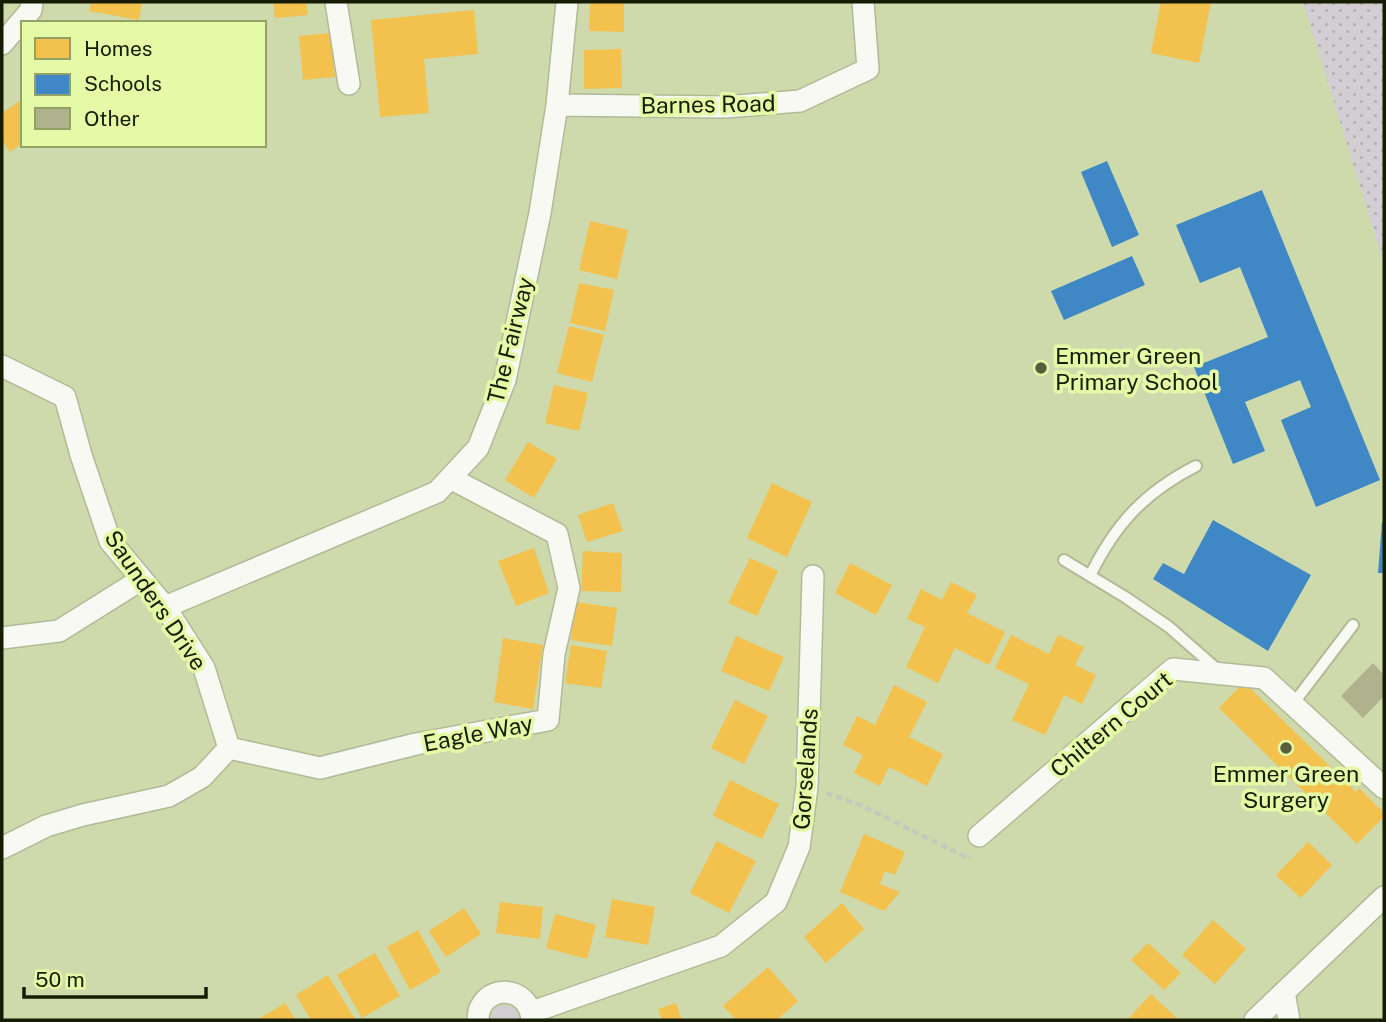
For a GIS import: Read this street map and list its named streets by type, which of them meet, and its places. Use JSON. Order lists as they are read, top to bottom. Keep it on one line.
{"streets":{"street":["Barnes Road","The Fairway","Saunders Drive","Chiltern Court","Eagle Way","Gorselands"]},"crossings":[["Barnes Road","The Fairway"],["The Fairway","Saunders Drive"],["The Fairway","Eagle Way"],["Saunders Drive","Eagle Way"]],"places":["Emmer Green Primary School","Emmer Green Surgery"],"legend":["Homes","Schools","Other"],"scale_bar":"50 m"}
